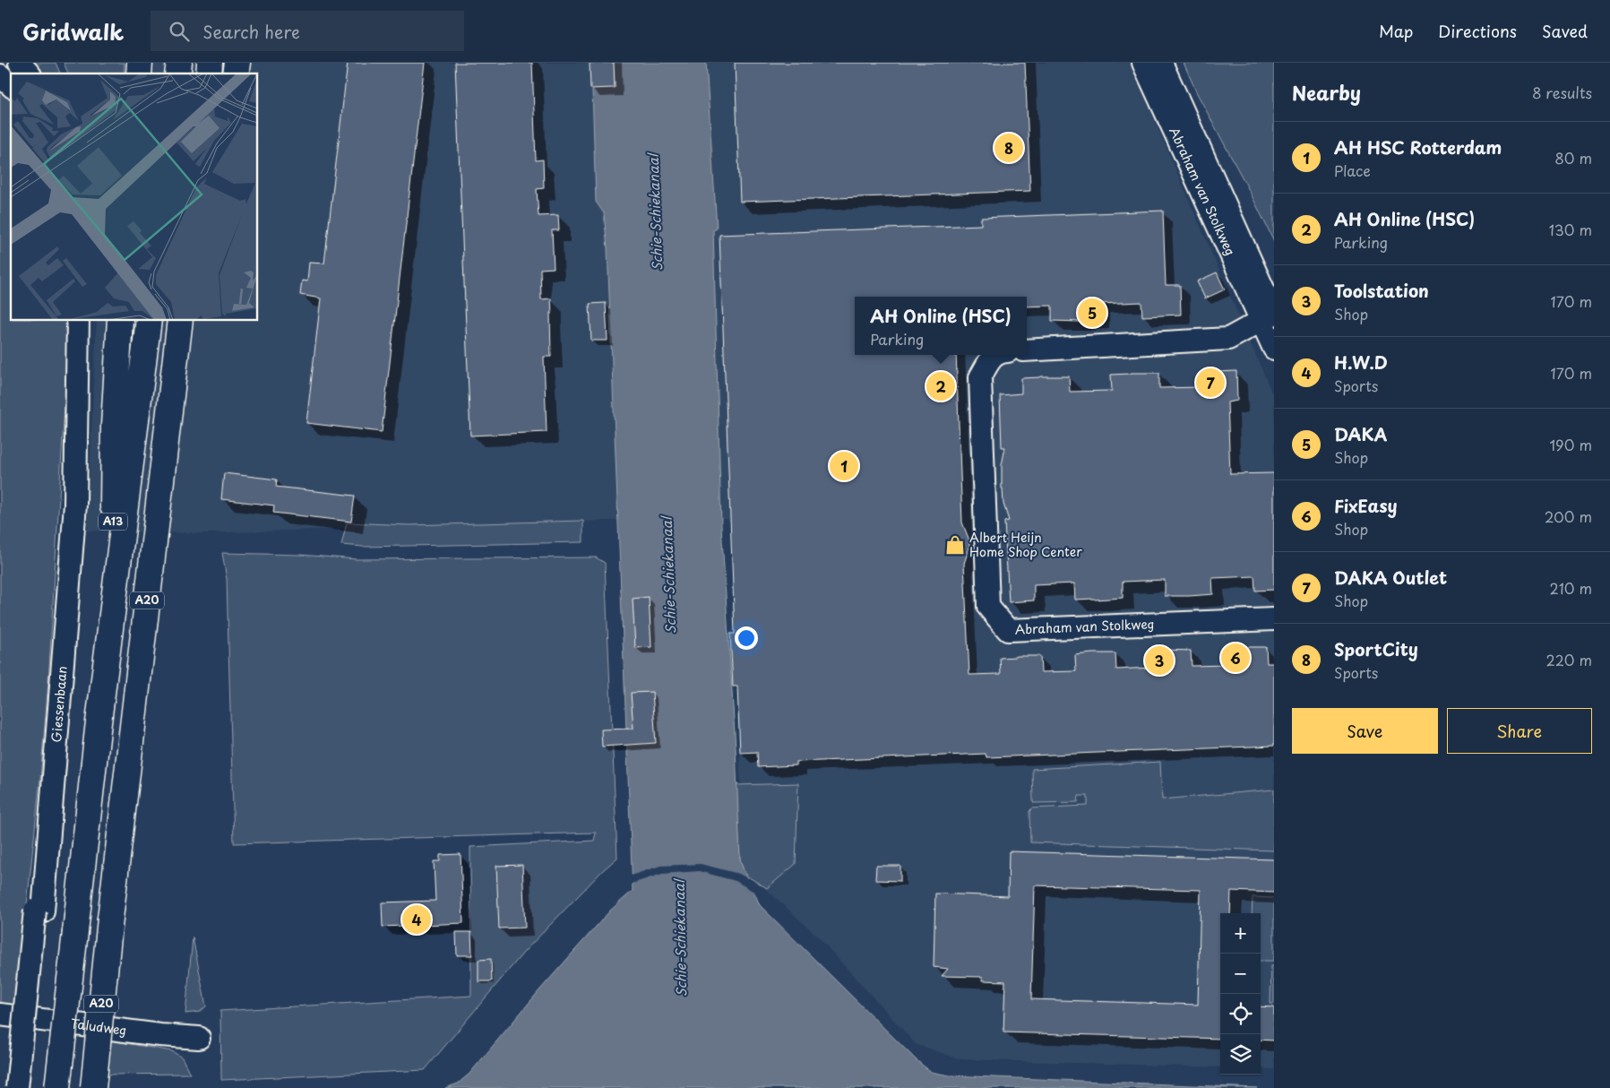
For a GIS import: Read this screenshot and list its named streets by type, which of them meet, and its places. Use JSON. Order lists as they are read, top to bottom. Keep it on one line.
{"streets":{"highway":["A13","A20"],"street":["Abraham van Stolkweg","Giessenbaan","Taludweg"]},"crossings":[["A13","A20"]],"water":["Schie-Schiekanaal"],"places":{"shop":["Albert Heijn Home Shop Center"]},"page":{"header":"Gridwalk","search":"Search here","nav":["Map","Directions","Saved"],"heading":["Nearby","8 results"],"list":[{"mark":"1","name":"AH HSC Rotterdam","note":"Place","value":"80 m"},{"mark":"2","name":"AH Online (HSC)","note":"Parking","value":"130 m"},{"mark":"3","name":"Toolstation","note":"Shop","value":"170 m"},{"mark":"4","name":"H.W.D","note":"Sports","value":"170 m"},{"mark":"5","name":"DAKA","note":"Shop","value":"190 m"},{"mark":"6","name":"FixEasy","note":"Shop","value":"200 m"},{"mark":"7","name":"DAKA Outlet","note":"Shop","value":"210 m"},{"mark":"8","name":"SportCity","note":"Sports","value":"220 m"}],"pins":["8","5","7","2","1","6","3","4"],"popup":["AH Online (HSC)","Parking"],"buttons":["Save","Share"],"map_buttons":["+","−"]}}
